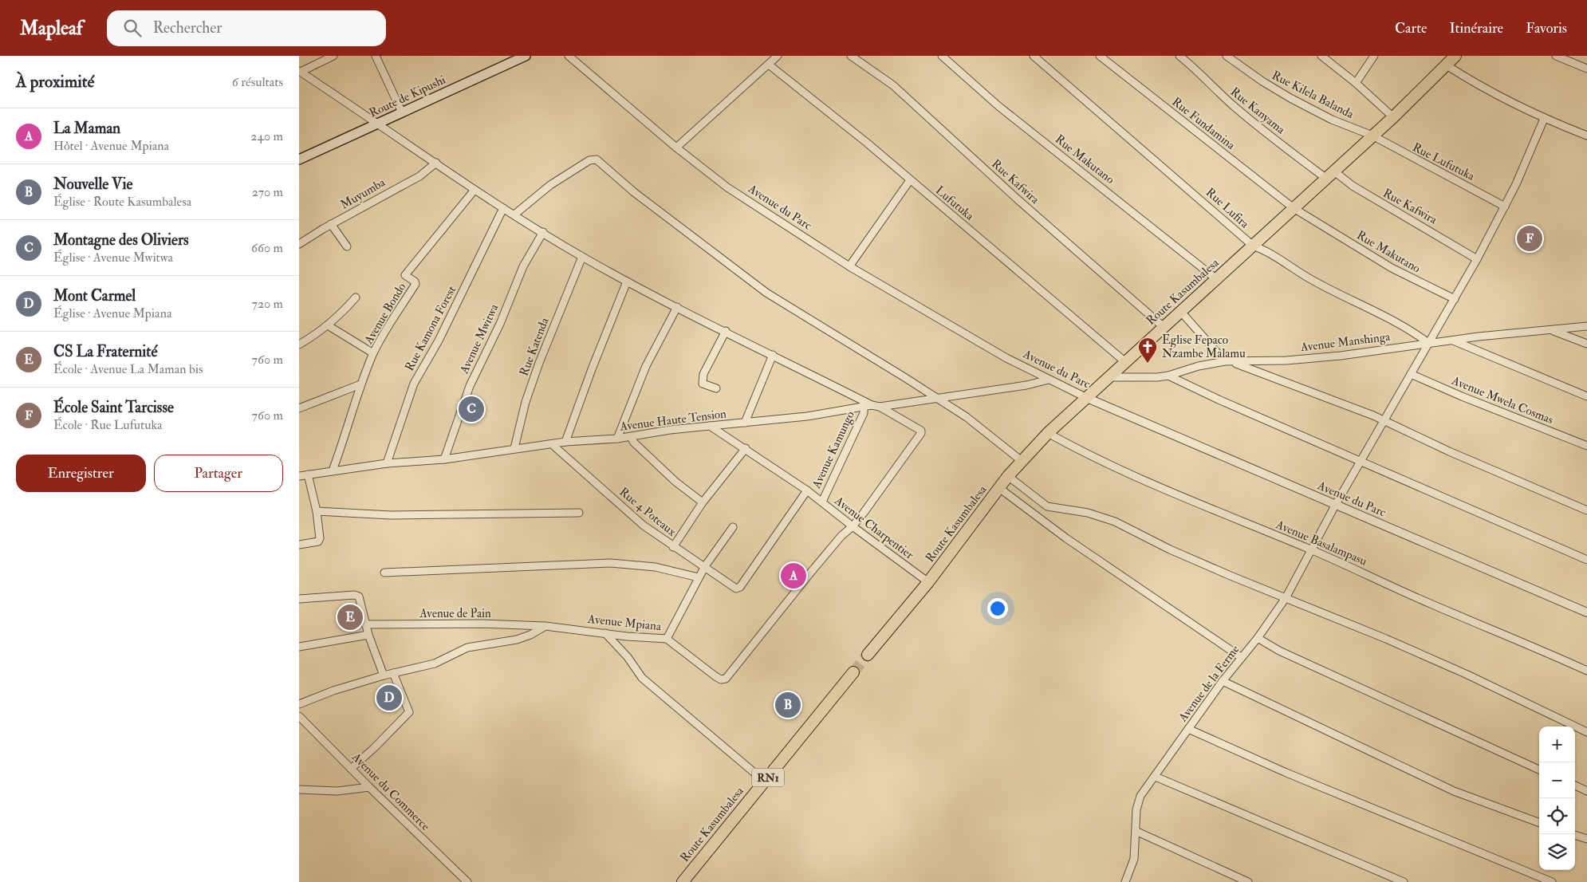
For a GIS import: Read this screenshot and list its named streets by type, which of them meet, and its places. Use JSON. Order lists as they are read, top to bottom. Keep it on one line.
{"streets":{"highway":["Route Kasumbalesa","RN1"],"main road":["Route de Kipushi"],"street":["Rue Kilela Balanda","Rue Kanyama","Rue Fundamina","Rue Makutano","Rue Lufutuka","Rue Kafwira","Muyumba","Lufutuka","Avenue du Parc","Rue Lufira","Avenue Bondo","Rue Kamona Forest","Avenue Mwitwa","Avenue Manshinga","Rue Katenda","Avenue Mwela Cosmas","Avenue Haute Tension","Avenue Kamungo","Rue 4 Poteaux","Avenue Charpentier","Avenue Basalampasu","Avenue de Pain","Avenue Mpiana","Avenue de la Ferme","Avenue du Commerce"]},"crossings":[["Rue Kilela Balanda","Rue Lufutuka"],["Rue Kilela Balanda","Route Kasumbalesa"],["Rue Kanyama","Route Kasumbalesa"],["Rue Fundamina","Rue Makutano"],["Rue Fundamina","Route Kasumbalesa"],["Rue Makutano","Route Kasumbalesa"],["Rue Makutano","Avenue de la Ferme"],["Rue Lufutuka","Route Kasumbalesa"],["Rue Lufutuka","Avenue de la Ferme"],["Rue Kafwira","Route Kasumbalesa"],["Rue Kafwira","Avenue de la Ferme"],["Lufutuka","Route Kasumbalesa"],["Avenue du Parc","Route Kasumbalesa"],["Avenue du Parc","Avenue Haute Tension"],["Avenue du Parc","Avenue de la Ferme"],["Rue Lufira","Route Kasumbalesa"],["Rue Lufira","Avenue Manshinga"],["Rue Lufira","Avenue de la Ferme"],["Route Kasumbalesa","Avenue Manshinga"],["Route Kasumbalesa","Avenue Charpentier"],["Route Kasumbalesa","Avenue Basalampasu"],["Avenue Bondo","Avenue Haute Tension"],["Rue Kamona Forest","Avenue Haute Tension"],["Avenue Mwitwa","Avenue Haute Tension"],["Avenue Manshinga","Avenue de la Ferme"],["Rue Katenda","Avenue Haute Tension"],["Avenue Mwela Cosmas","Avenue de la Ferme"],["Avenue Haute Tension","Avenue Kamungo"],["Avenue Haute Tension","Rue 4 Poteaux"],["Avenue Haute Tension","Avenue Charpentier"],["Avenue Haute Tension","Avenue Mpiana"],["Avenue Kamungo","Avenue Charpentier"],["Rue 4 Poteaux","Avenue Charpentier"],["Avenue Charpentier","Avenue Mpiana"],["Avenue Basalampasu","Avenue de la Ferme"],["Avenue de Pain","Avenue Mpiana"]],"places":{"church":["Eglise Fepaco Nzambe Malamu"]},"page":{"header":"Mapleaf","search":"Rechercher","nav":["Carte","Itinéraire","Favoris"],"heading":["À proximité","6 résultats"],"list":[{"mark":"A","name":"La Maman","note":"Hôtel · Avenue Mpiana","value":"240 m"},{"mark":"B","name":"Nouvelle Vie","note":"Église · Route Kasumbalesa","value":"270 m"},{"mark":"C","name":"Montagne des Oliviers","note":"Église · Avenue Mwitwa","value":"660 m"},{"mark":"D","name":"Mont Carmel","note":"Église · Avenue Mpiana","value":"720 m"},{"mark":"E","name":"CS La Fraternité","note":"École · Avenue La Maman bis","value":"760 m"},{"mark":"F","name":"École Saint Tarcisse","note":"École · Rue Lufutuka","value":"760 m"}],"pins":["F","C","A","E","D","B"],"buttons":["Enregistrer","Partager"],"map_buttons":["+","−"]}}
